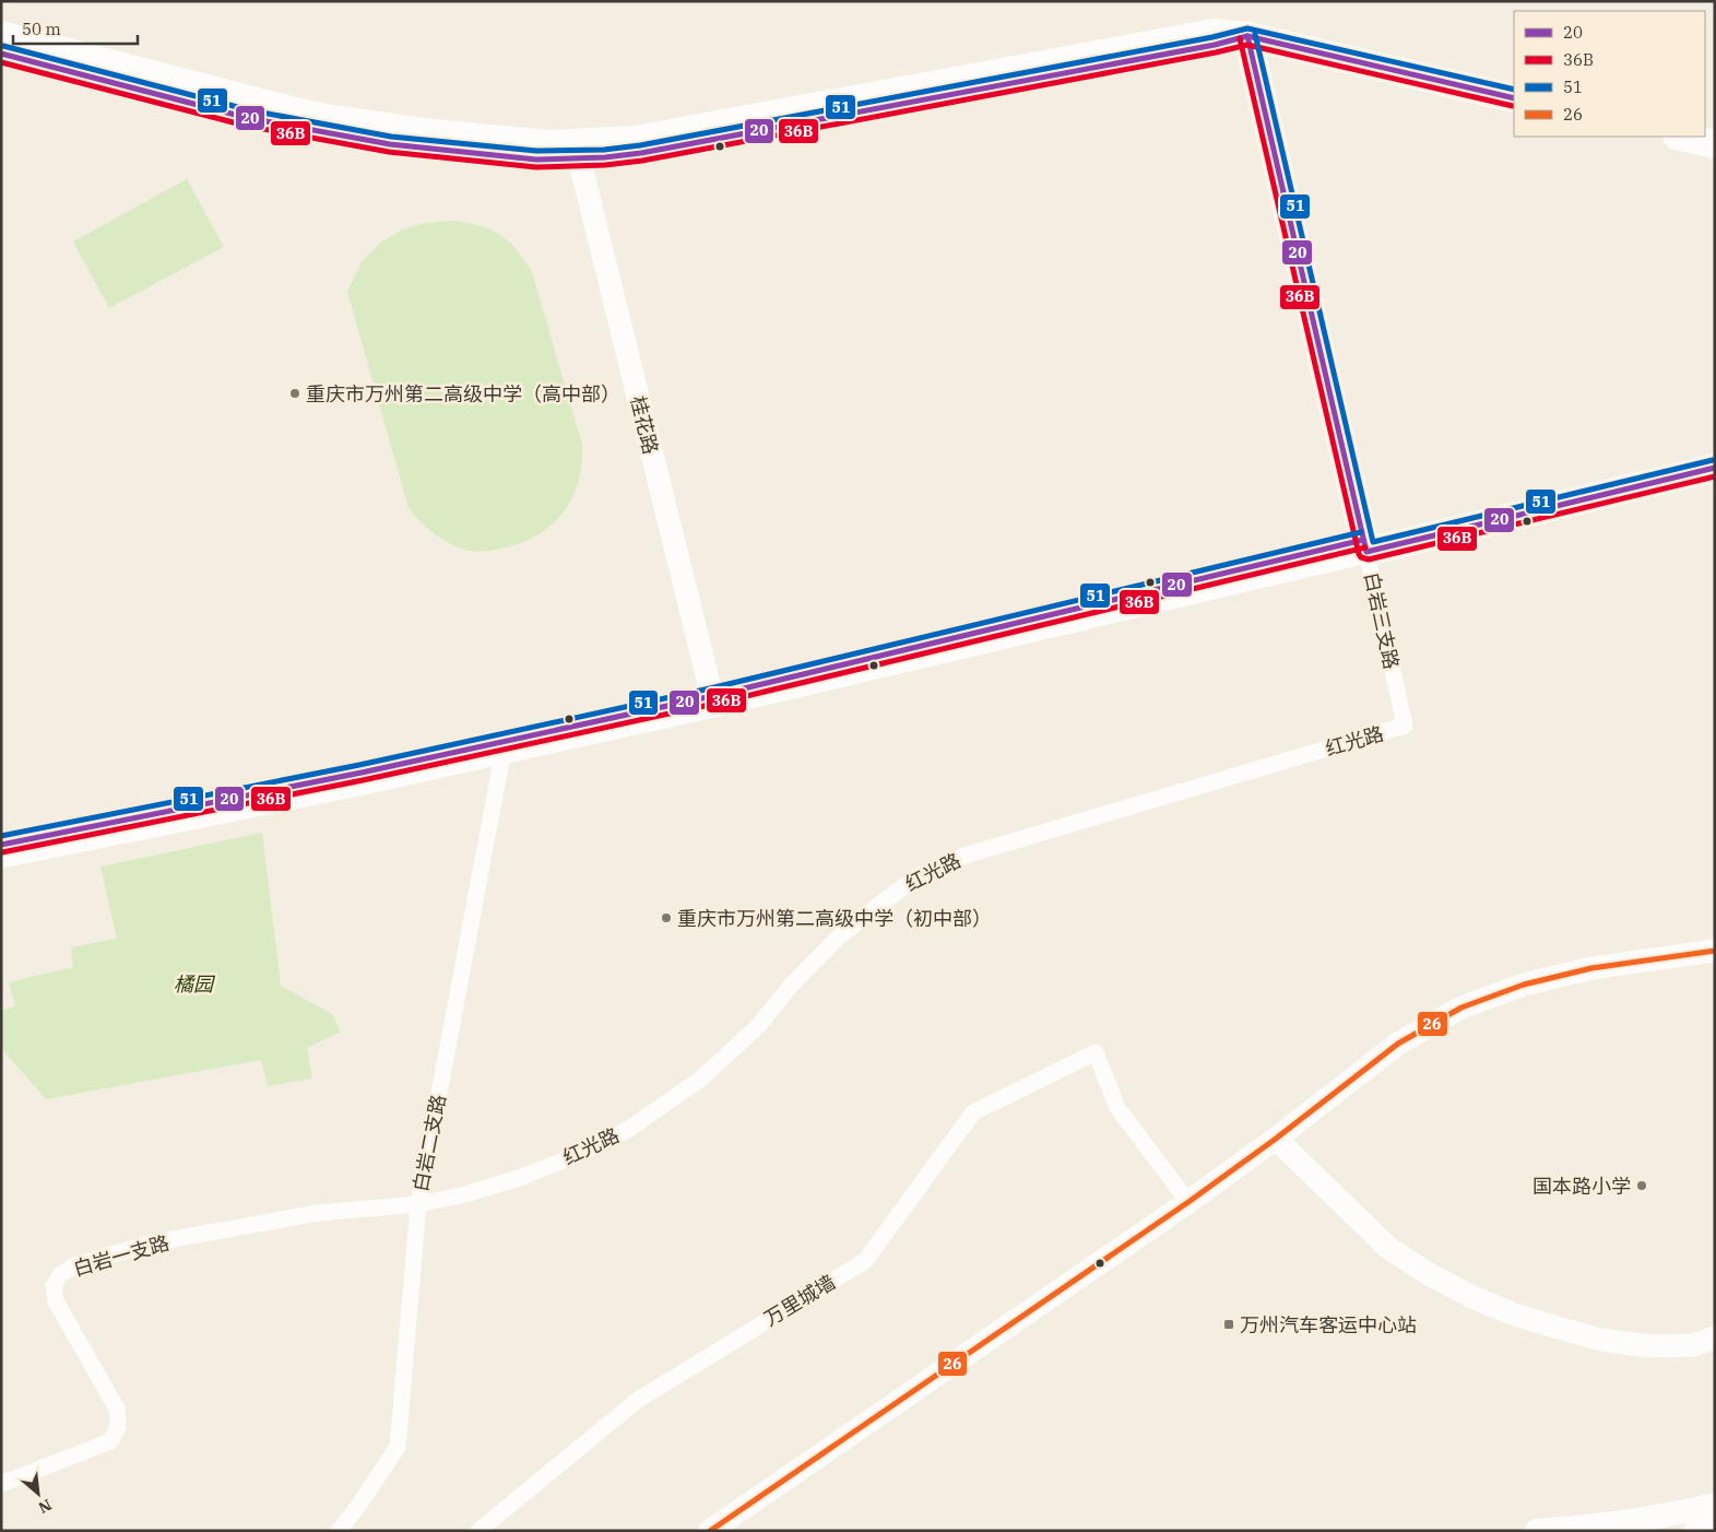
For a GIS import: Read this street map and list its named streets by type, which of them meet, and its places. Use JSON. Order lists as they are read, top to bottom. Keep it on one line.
{"streets":{"highway":["白岩三支路"],"street":["桂花路","红光路","白岩二支路","白岩一支路","万里城墙"]},"crossings":[["白岩三支路","红光路"],["红光路","白岩二支路"],["红光路","白岩一支路"],["白岩二支路","白岩一支路"]],"parks":["橘园"],"places":{"other":["重庆市万州第二高级中学（高中部）","重庆市万州第二高级中学（初中部）","国本路小学"],"transit":["万州汽车客运中心站"]},"lines":["transit line 51","transit line 20","transit line 36B","transit line 26"],"legend":["20","36B","51","26"],"scale_bar":"50 m","north":"bottom right"}
